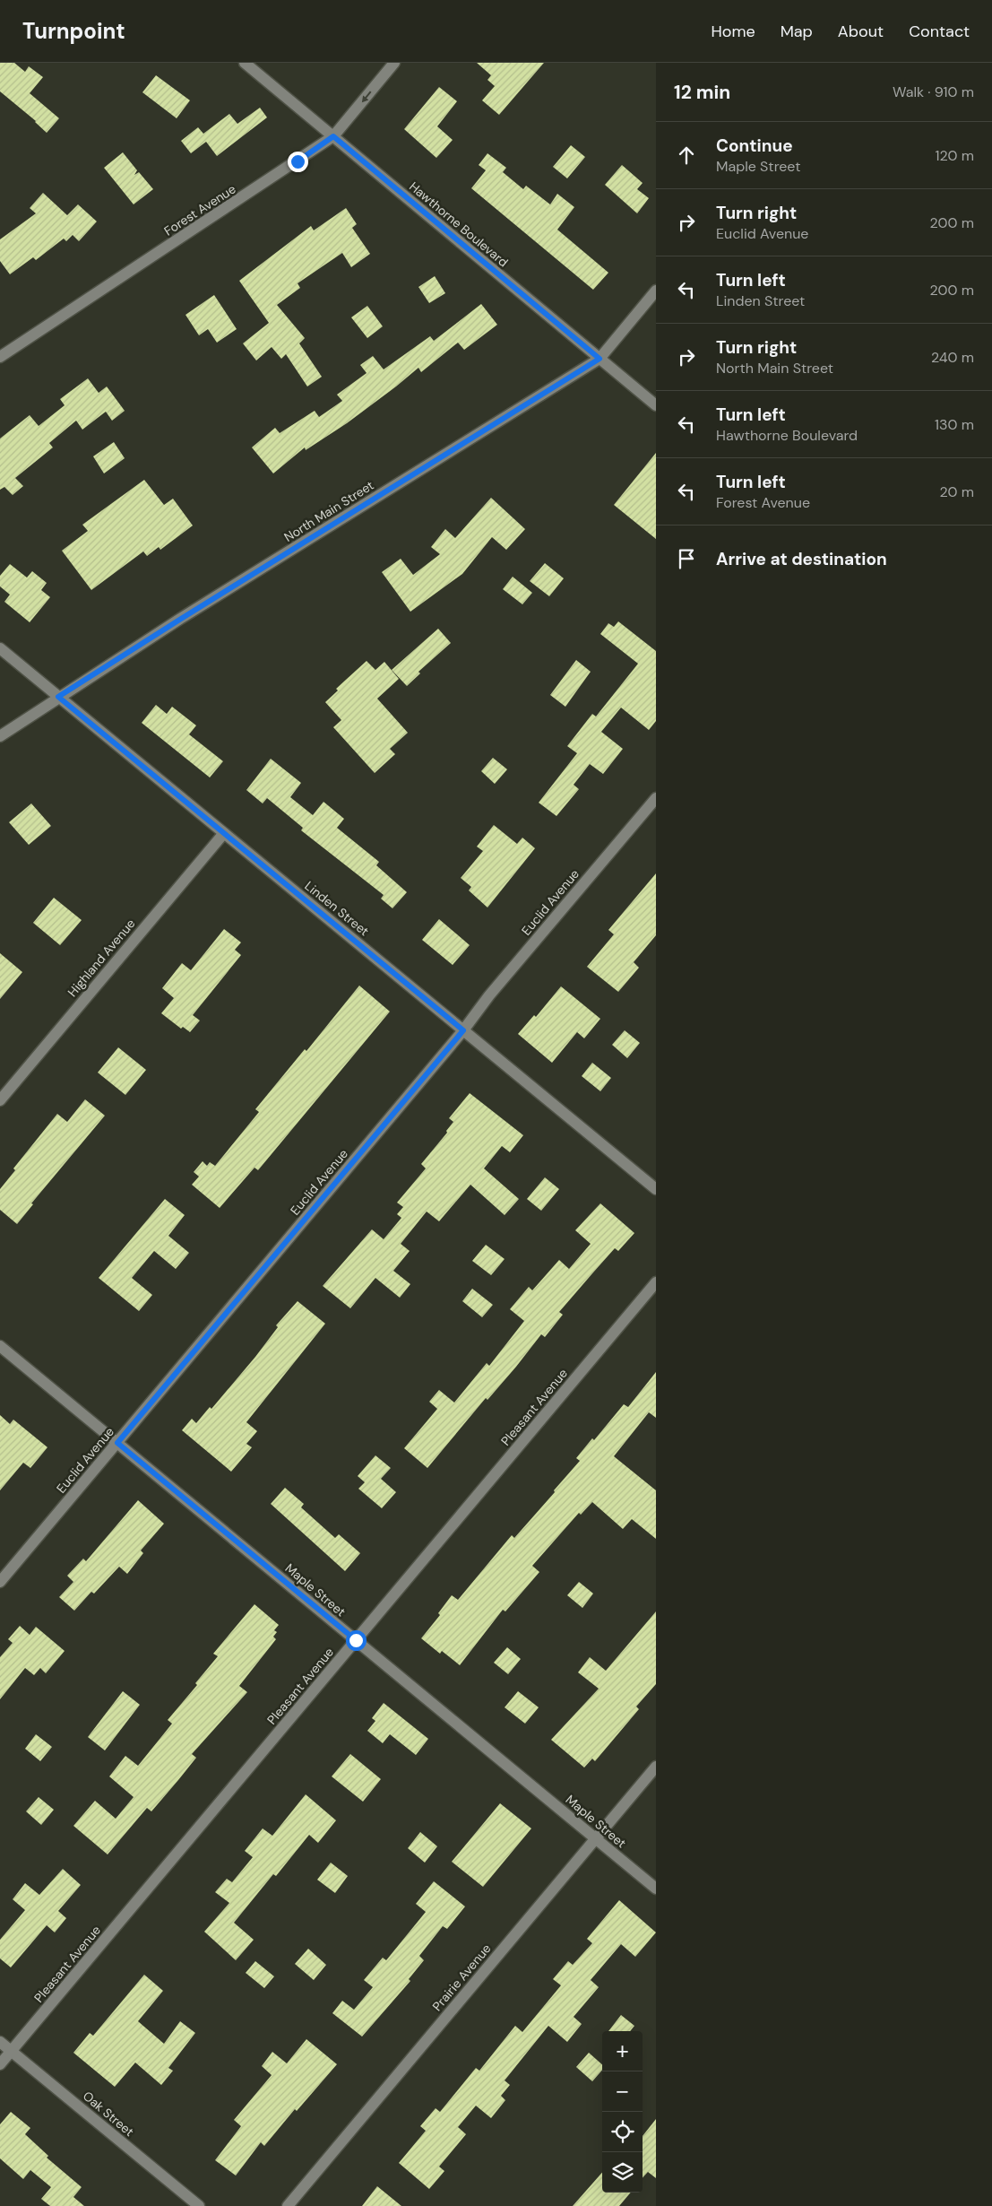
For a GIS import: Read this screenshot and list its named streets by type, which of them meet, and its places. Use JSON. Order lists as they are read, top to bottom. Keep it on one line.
{"streets":{"street":["Forest Avenue","Hawthorne Boulevard","North Main Street","Euclid Avenue","Linden Street","Highland Avenue","Pleasant Avenue","Maple Street","Prairie Avenue","Oak Street"]},"crossings":[["Forest Avenue","Hawthorne Boulevard"],["Hawthorne Boulevard","North Main Street"],["North Main Street","Linden Street"],["Euclid Avenue","Linden Street"],["Euclid Avenue","Maple Street"],["Linden Street","Highland Avenue"],["Pleasant Avenue","Maple Street"],["Pleasant Avenue","Oak Street"],["Maple Street","Prairie Avenue"]],"page":{"header":"Turnpoint","nav":["Home","Map","About","Contact"],"heading":["12 min","Walk · 910 m"],"list":[["Continue","Maple Street","120 m"],["Turn right","Euclid Avenue","200 m"],["Turn left","Linden Street","200 m"],["Turn right","North Main Street","240 m"],["Turn left","Hawthorne Boulevard","130 m"],["Turn left","Forest Avenue","20 m"],"Arrive at destination"],"map_buttons":["+","−"]}}
